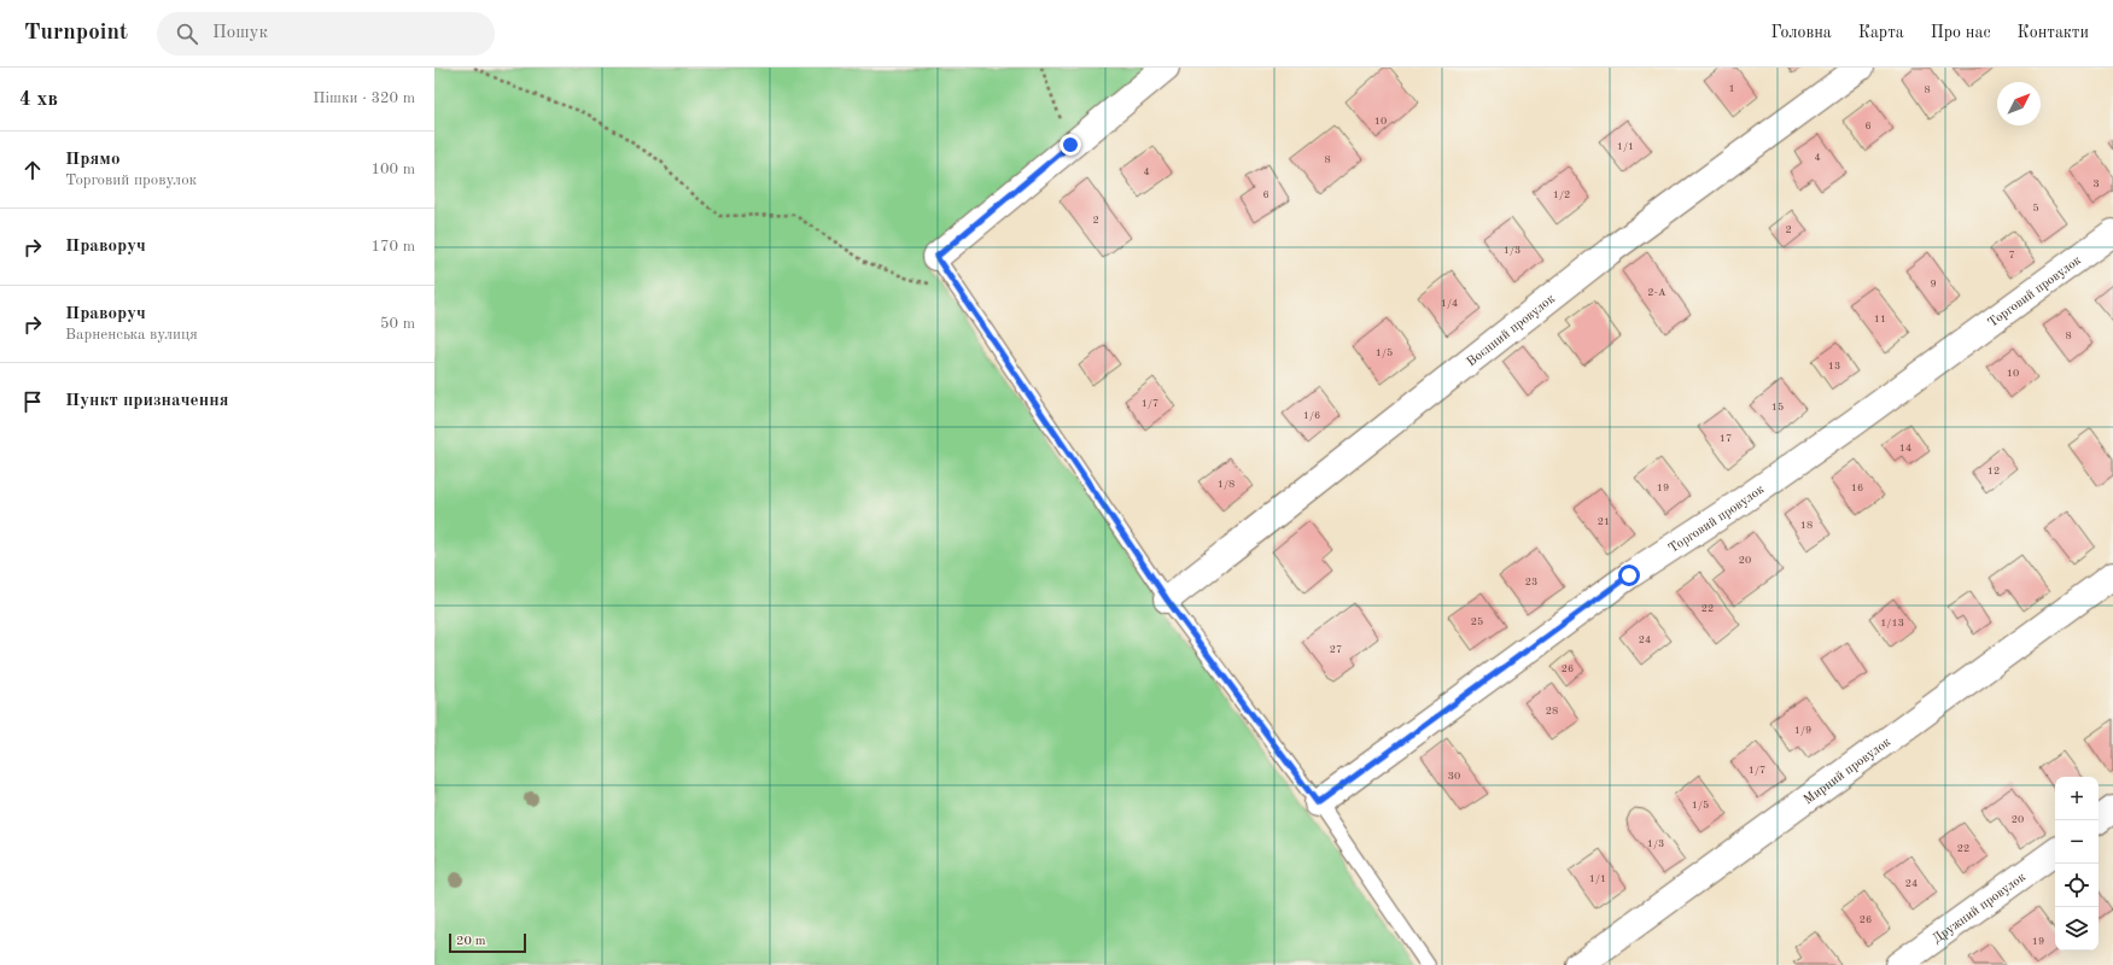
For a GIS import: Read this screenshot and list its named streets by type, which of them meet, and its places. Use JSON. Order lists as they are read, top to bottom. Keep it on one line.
{"streets":{"street":["Торговий провулок","Воєнний провулок","Мирний провулок","Дружний провулок"]},"house_numbers":["1","8","10","6","1/1","4","8","4","3","6","1/2","5","2","2","1/3","7","9","2-А","1/4","11","8","1/5","13","10","1/7","15","1/6","17","14","12","1/8","19","16","21","18","20","23","22","25","1/13","24","27","26","28","1/9","1/7","30","1/5","20","1/3","22","1/1","24","26","19"],"scale_bar":"20 m","north":"top right","page":{"header":"Turnpoint","search":"Пошук","nav":["Головна","Карта","Про нас","Контакти"],"heading":["4 хв","Пішки · 320 m"],"list":[["Прямо","Торговий провулок","100 m"],["Праворуч","170 m"],["Праворуч","Варненська вулиця","50 m"],"Пункт призначення"],"map_buttons":["+","−"],"scale":"20 m"}}
